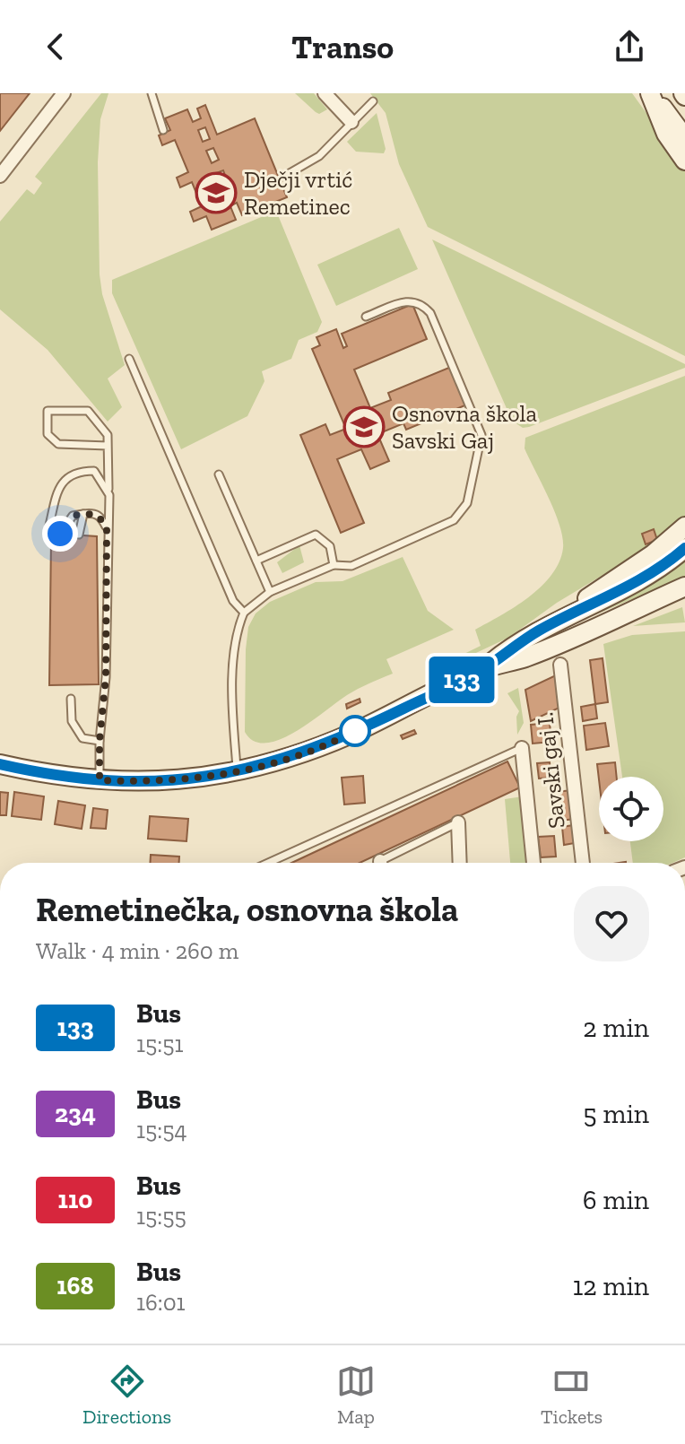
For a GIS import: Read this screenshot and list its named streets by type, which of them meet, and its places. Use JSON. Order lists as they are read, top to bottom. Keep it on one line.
{"streets":{"street":["Savski gaj I."]},"places":{"school or university":["Dječji vrtić Remetinec","Osnovna škola Savski Gaj"]},"lines":["bus line 133"],"page":{"header":"Transo","on_map":"133","heading":["Remetinečka, osnovna škola","Walk · 4 min · 260 m"],"list":[{"mark":"133","name":"Bus","note":"15:51","value":"2 min"},{"mark":"234","name":"Bus","note":"15:54","value":"5 min"},{"mark":"110","name":"Bus","note":"15:55","value":"6 min"},{"mark":"168","name":"Bus","note":"16:01","value":"12 min"}],"tabs":["Directions","Map","Tickets"]}}
